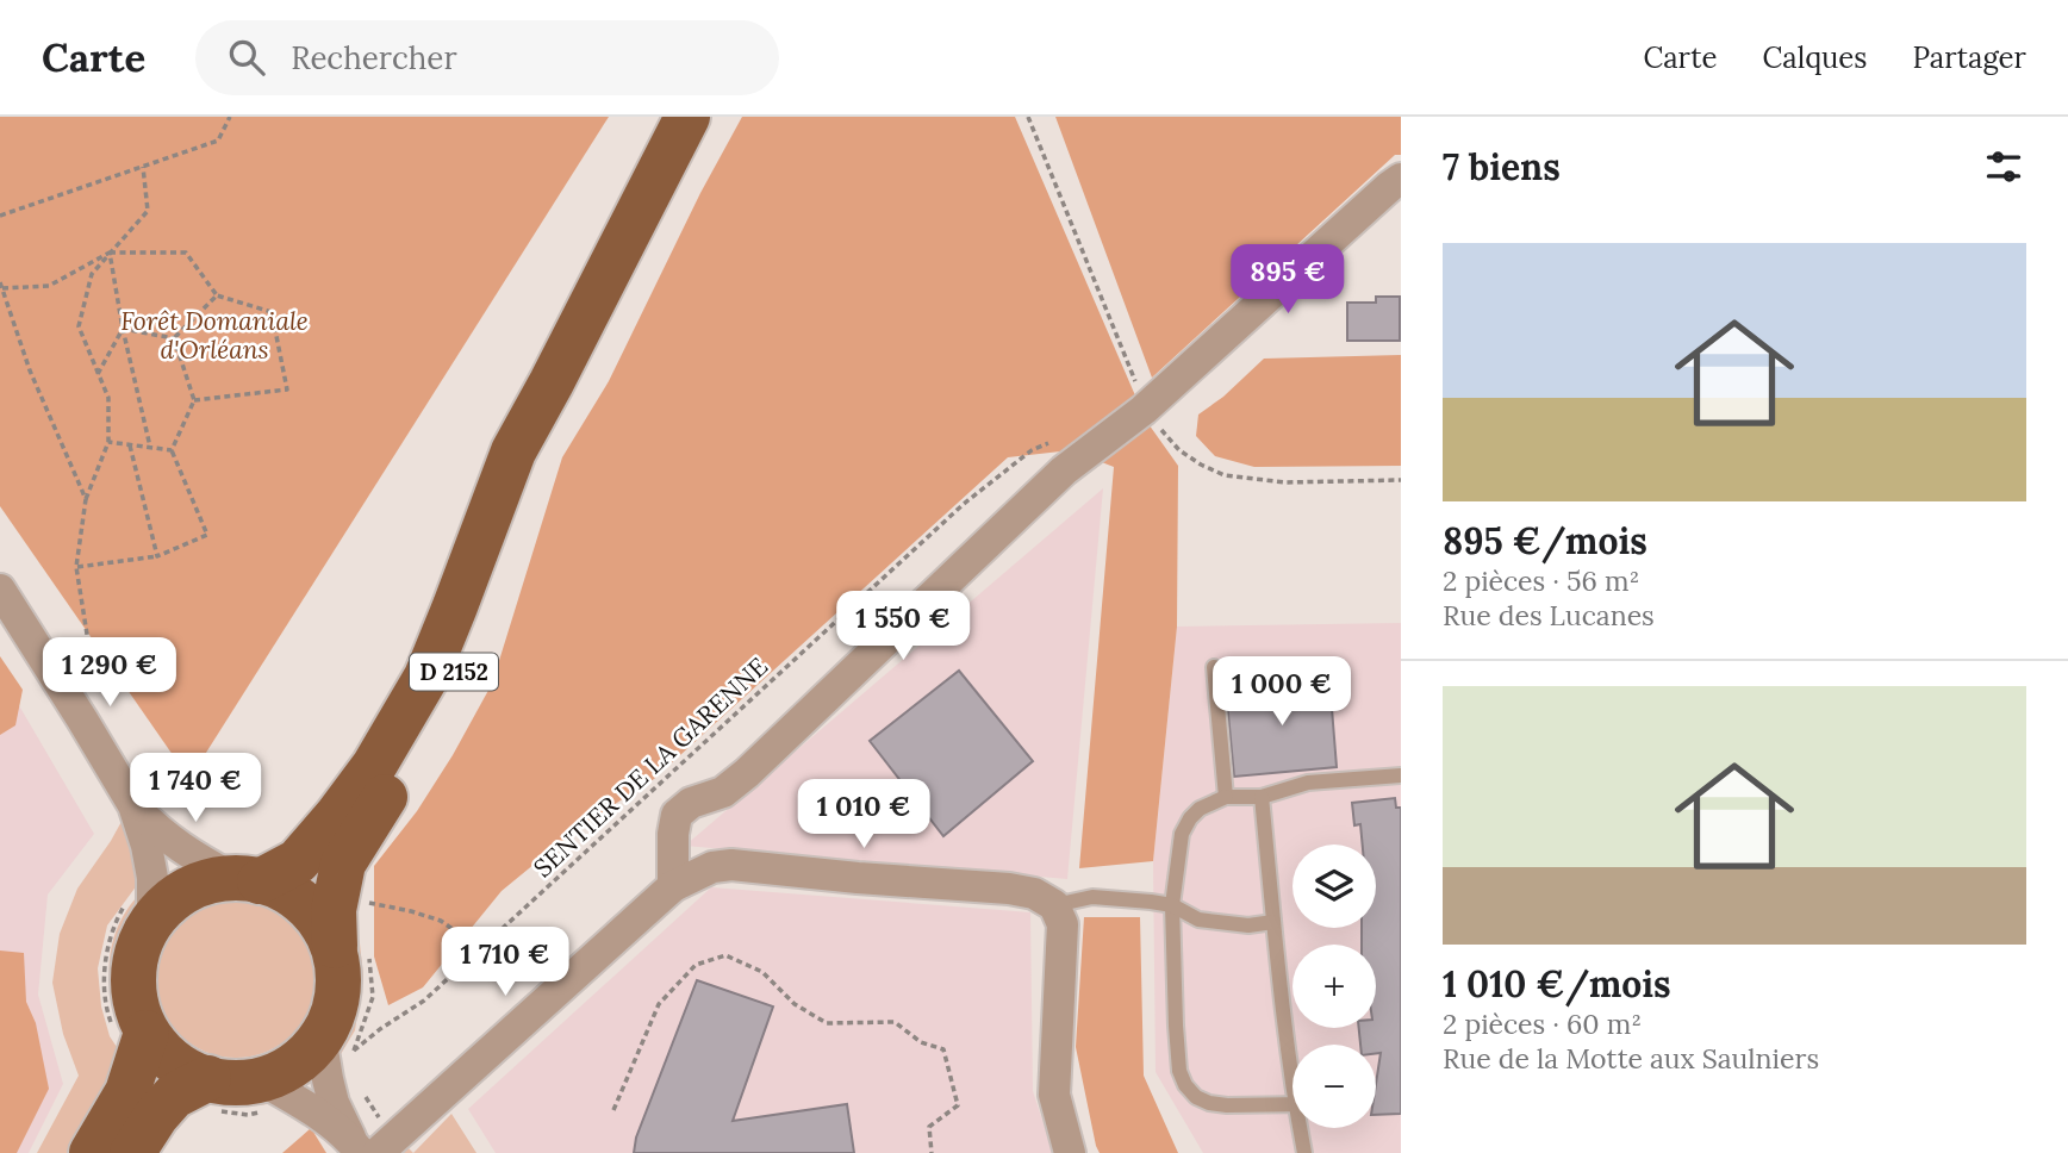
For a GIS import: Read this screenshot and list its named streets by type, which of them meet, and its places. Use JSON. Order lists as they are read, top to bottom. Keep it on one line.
{"streets":{"main road":["D 2152"],"path":["SENTIER DE LA GARENNE"]},"parks":["Forêt Domaniale d'Orléans"],"page":{"header":"Carte","search":"Rechercher","nav":["Carte","Calques","Partager"],"heading":"7 biens","list":[{"name":"895 €/mois","note":"2 pièces · 56 m² · Rue des Lucanes"},{"name":"1 010 €/mois","note":"2 pièces · 60 m² · Rue de la Motte aux Saulniers"}],"price":["895 €","1 550 €","1 290 €","1 000 €","1 740 €","1 010 €","1 710 €"],"map_buttons":["+","−"]}}
